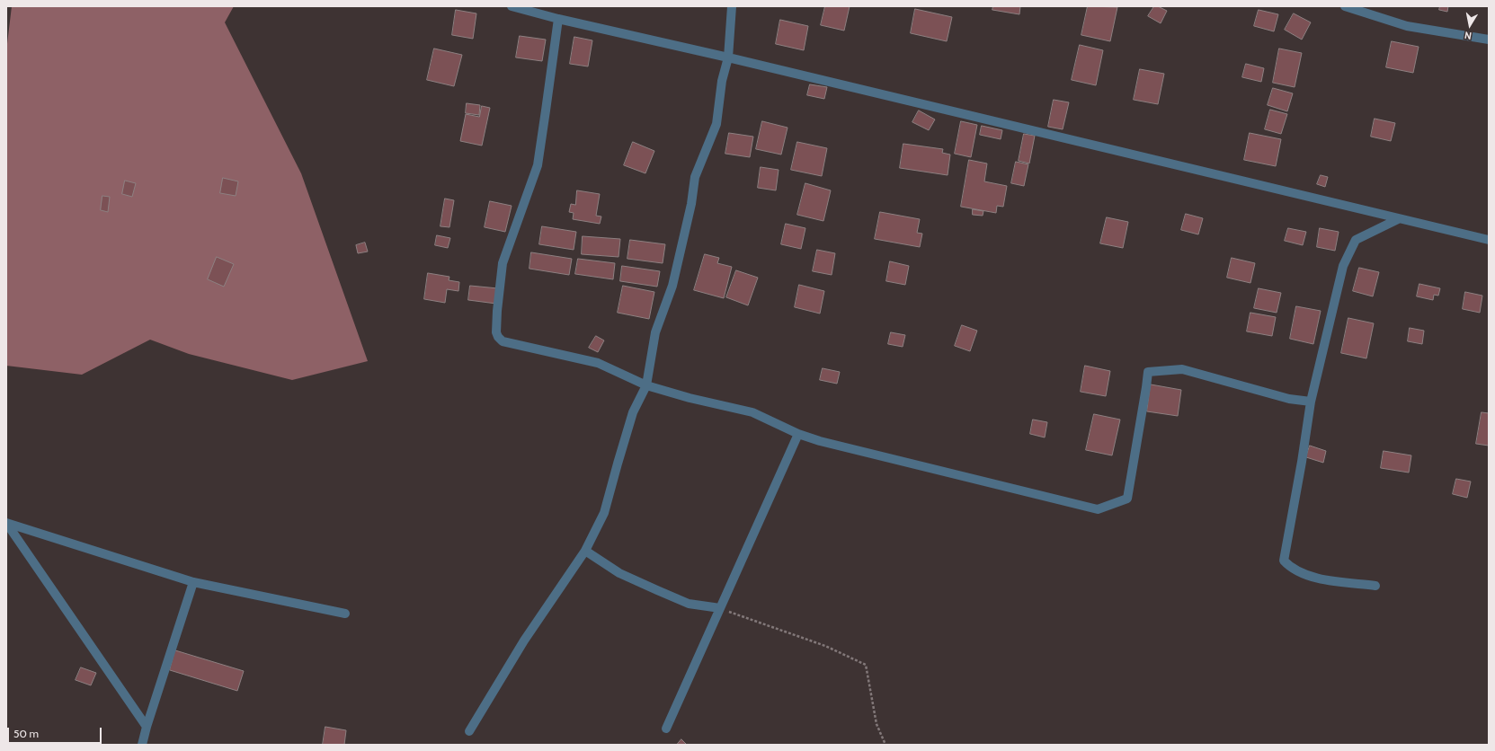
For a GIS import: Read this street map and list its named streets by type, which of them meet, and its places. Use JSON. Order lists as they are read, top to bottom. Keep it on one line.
{"scale_bar":"50 m","north":"bottom"}
